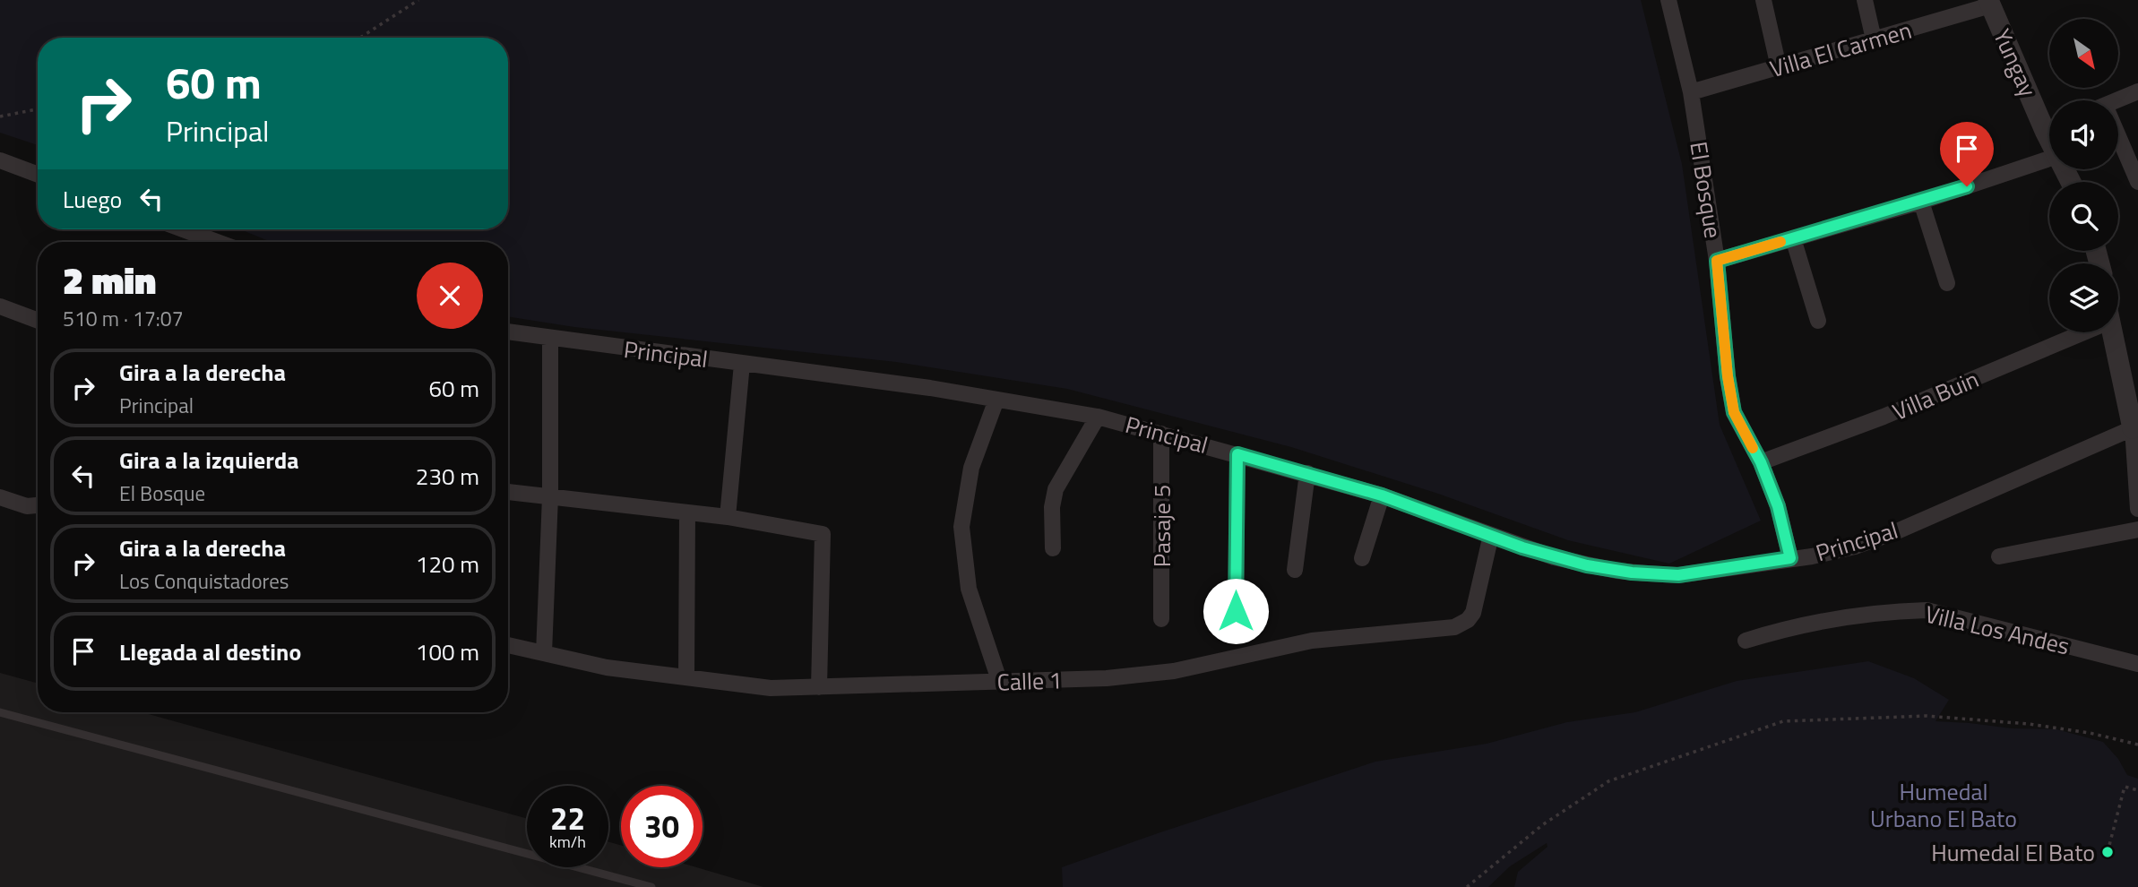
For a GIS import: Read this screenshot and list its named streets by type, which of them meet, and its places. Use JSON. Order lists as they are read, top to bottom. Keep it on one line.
{"streets":{"street":["Villa El Carmen","Yungay","El Bosque","Principal","Villa Buin","Pasaje 5","Villa Los Andes","Calle 1"]},"crossings":[["Villa El Carmen","Yungay"],["Villa El Carmen","El Bosque"],["El Bosque","Principal"],["El Bosque","Villa Buin"],["Principal","Pasaje 5"],["Principal","Calle 1"]],"parks":["Humedal Urbano El Bato"],"places":["Humedal El Bato"],"north":"bottom right","page":{"turn":["60 m","Principal"],"then":"Luego","heading":["2 min","510 m · 17:07"],"list":[{"name":"Gira a la derecha","note":"Principal","value":"60 m"},{"name":"Gira a la izquierda","note":"El Bosque","value":"230 m"},{"name":"Gira a la derecha","note":"Los Conquistadores","value":"120 m"},{"name":"Llegada al destino","value":"100 m"}],"speed":"22 km/h","limit":"30"}}
